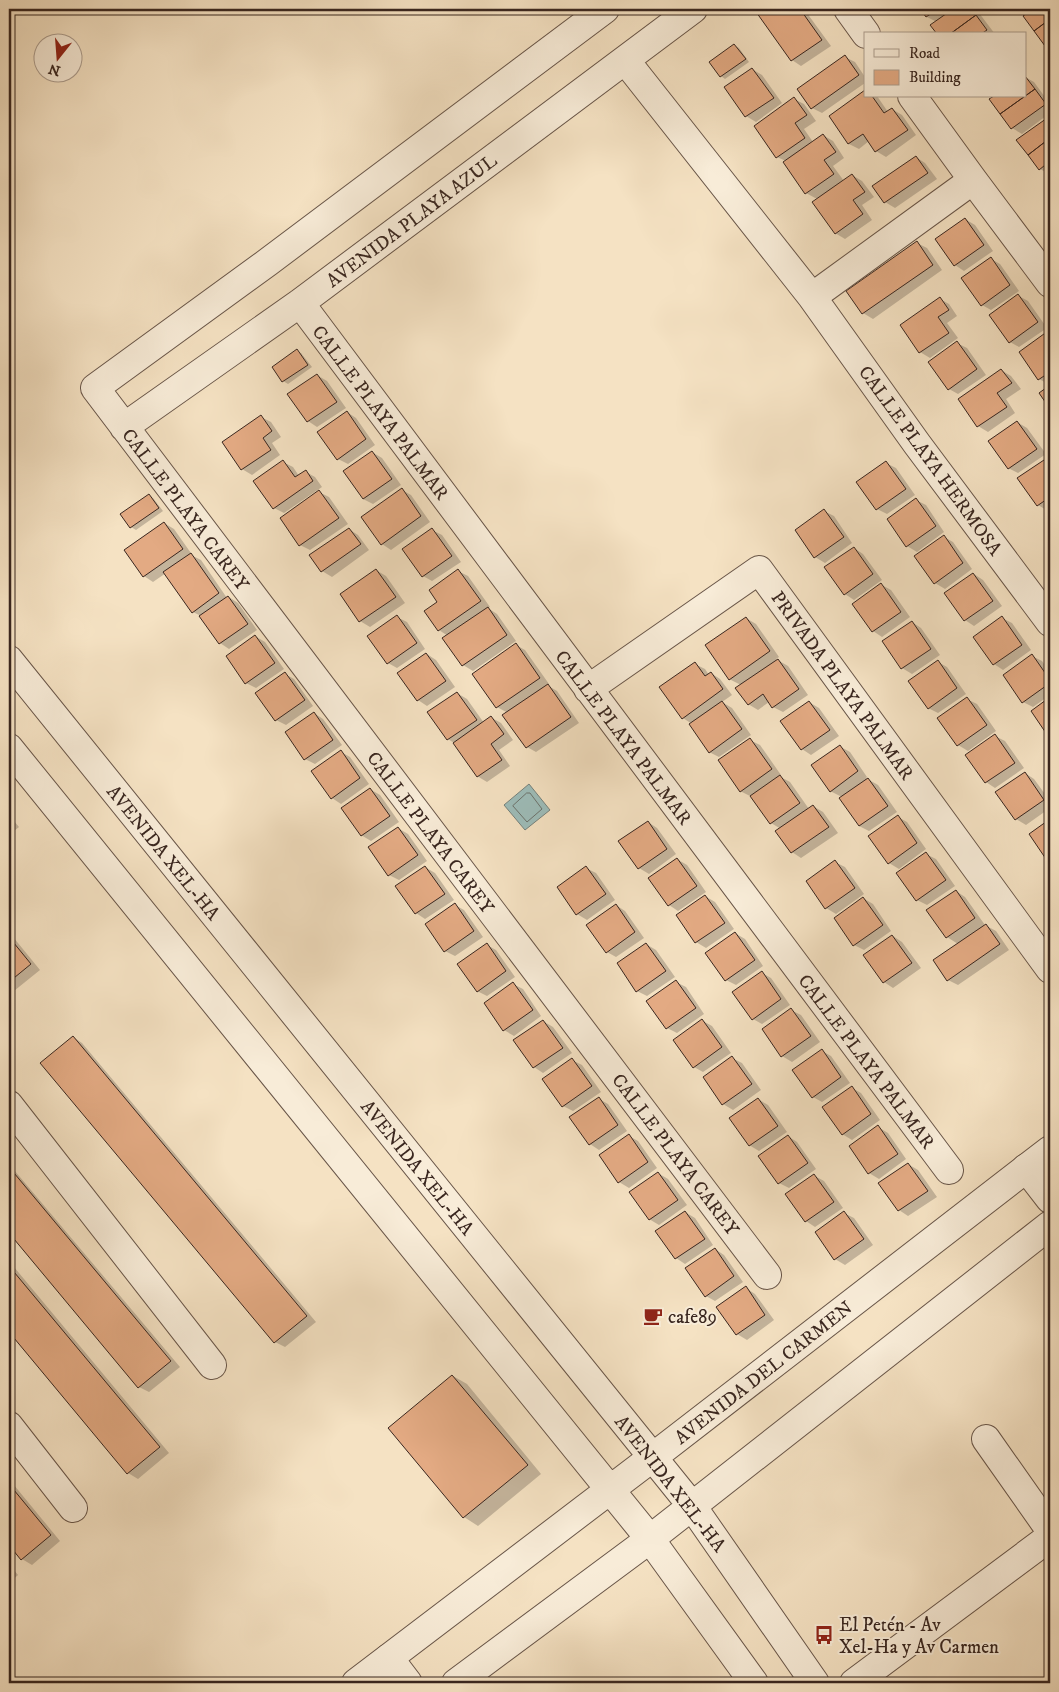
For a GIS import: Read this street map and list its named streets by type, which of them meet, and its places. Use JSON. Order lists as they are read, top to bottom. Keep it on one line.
{"streets":{"street":["AVENIDA PLAYA AZUL","CALLE PLAYA PALMAR","CALLE PLAYA HERMOSA","CALLE PLAYA CAREY","PRIVADA PLAYA PALMAR","AVENIDA XEL-HA","AVENIDA DEL CARMEN"]},"crossings":[["AVENIDA PLAYA AZUL","CALLE PLAYA PALMAR"],["AVENIDA PLAYA AZUL","CALLE PLAYA HERMOSA"],["AVENIDA PLAYA AZUL","CALLE PLAYA CAREY"],["CALLE PLAYA PALMAR","PRIVADA PLAYA PALMAR"],["AVENIDA XEL-HA","AVENIDA DEL CARMEN"]],"places":{"cafe":["cafe89"],"bus stop":["El Petén - Av Xel-Ha y Av Carmen"]},"legend":["Road","Building"],"north":"bottom"}
